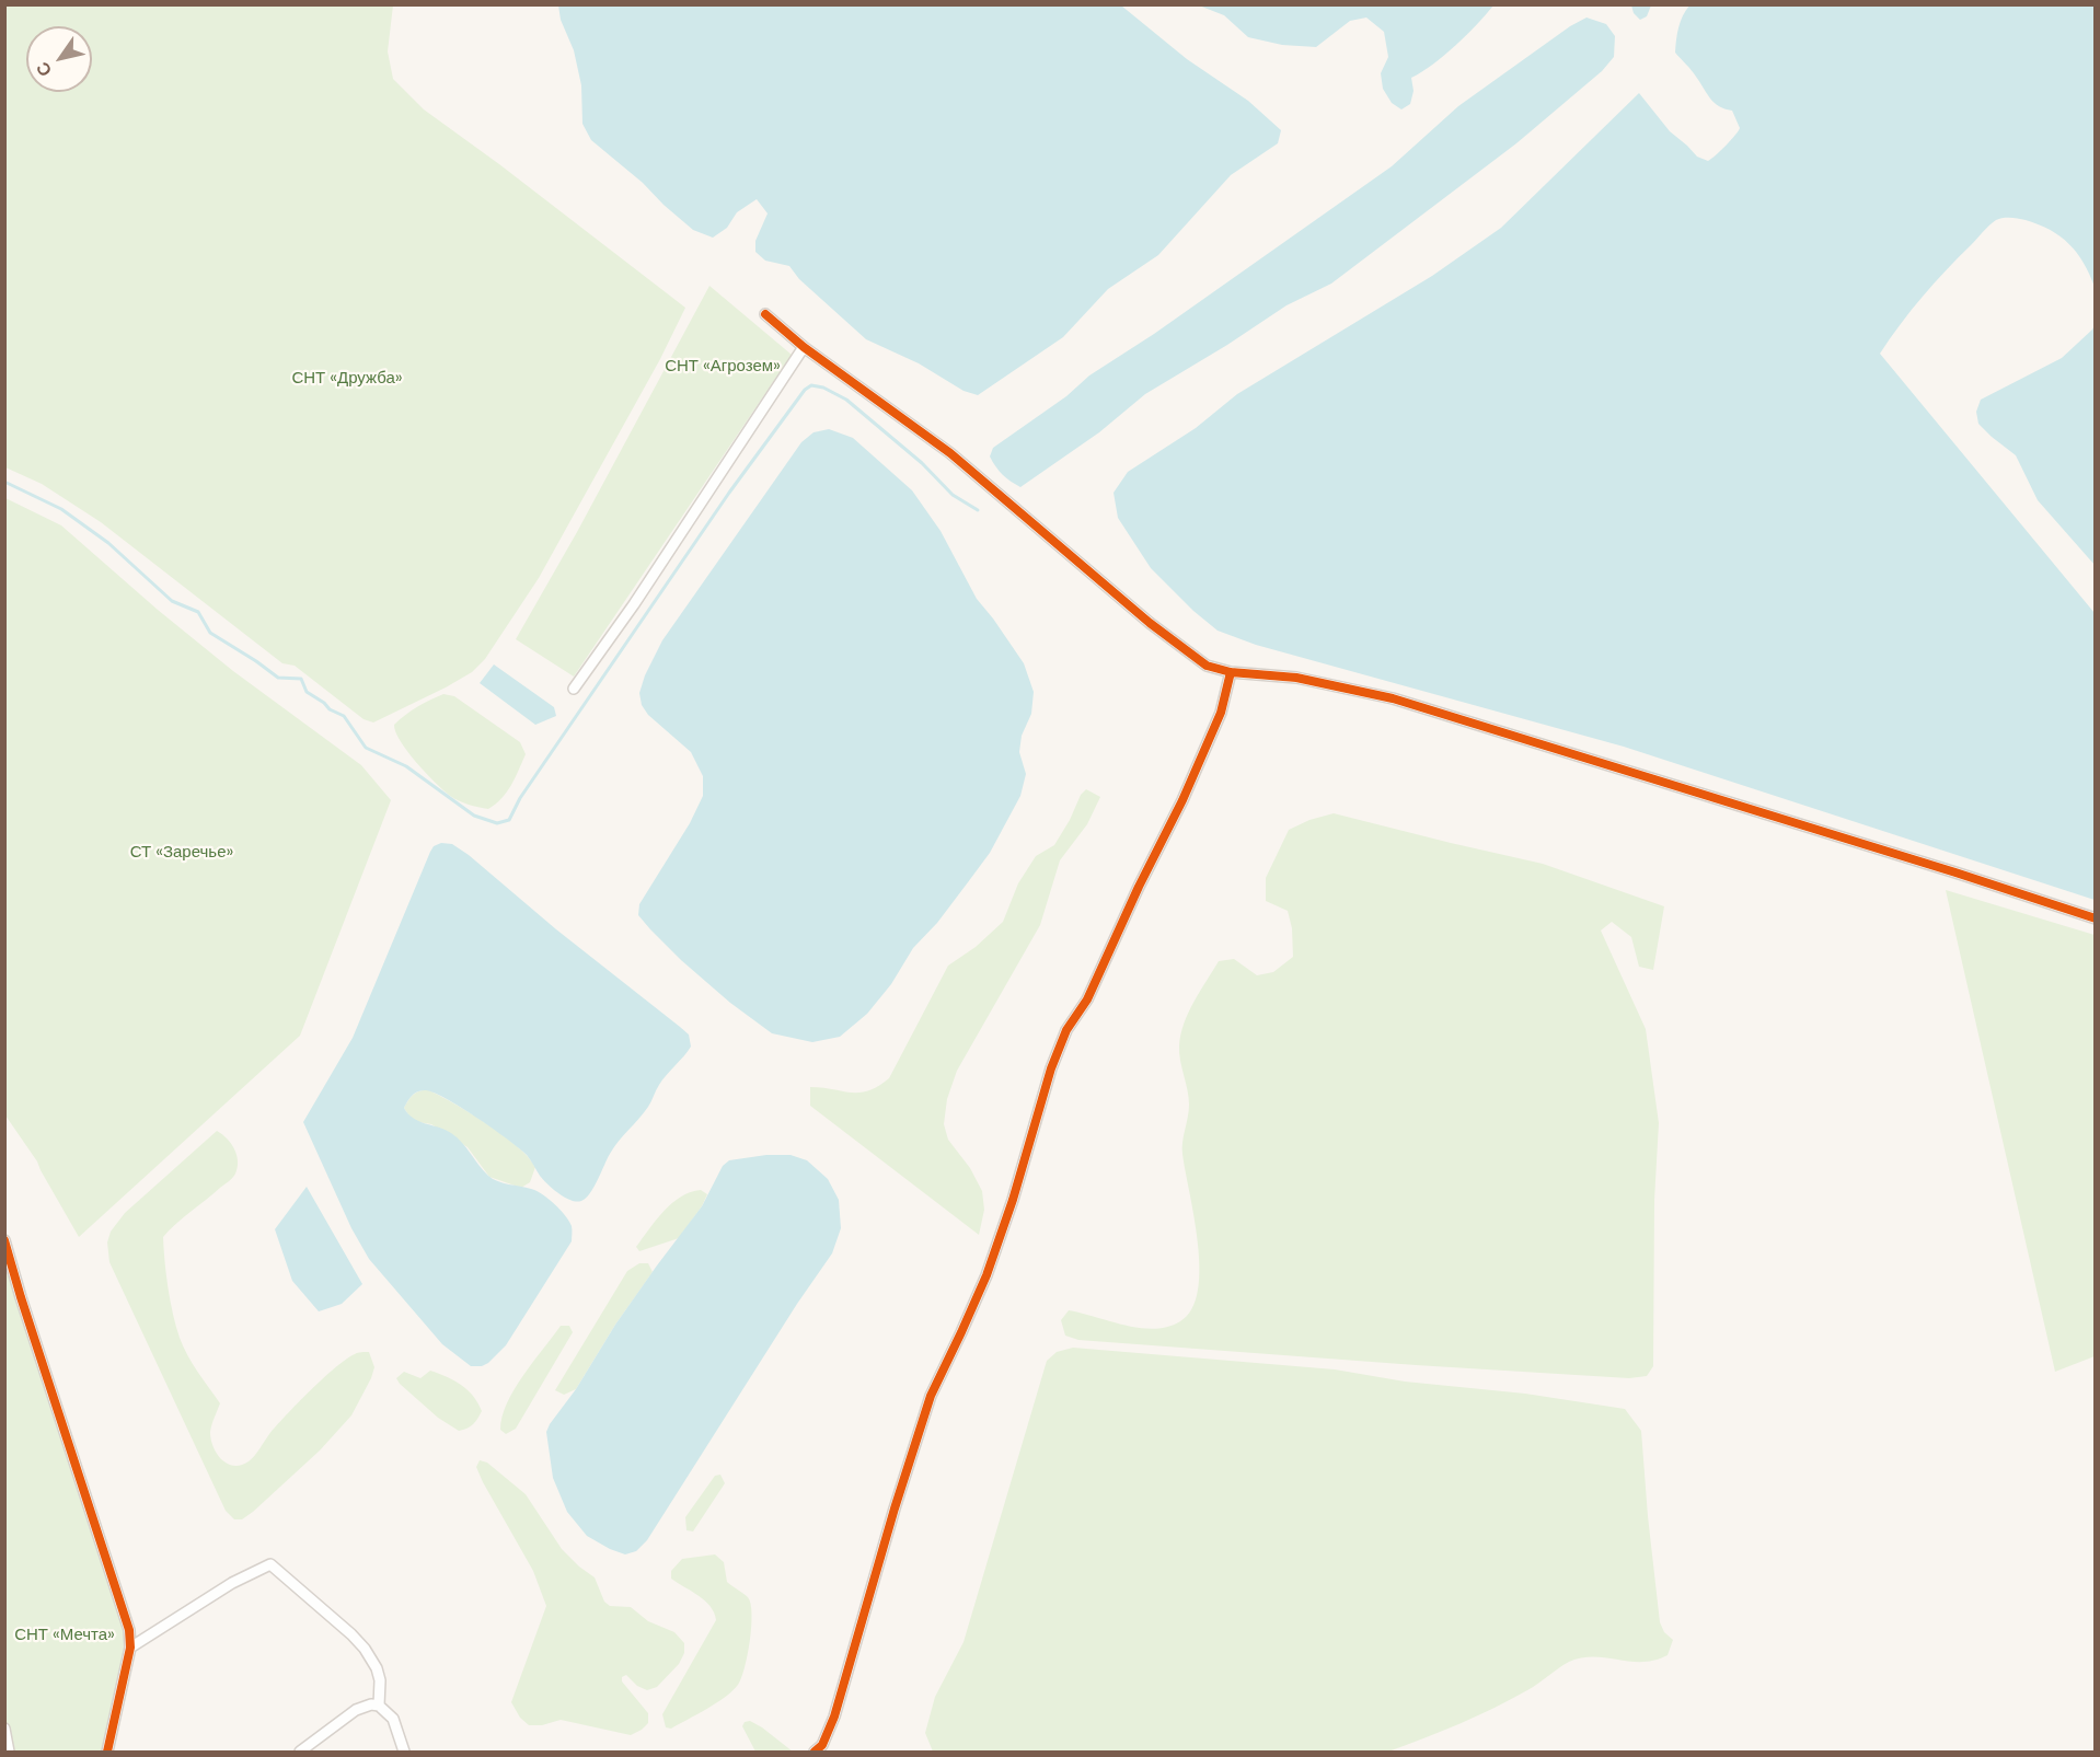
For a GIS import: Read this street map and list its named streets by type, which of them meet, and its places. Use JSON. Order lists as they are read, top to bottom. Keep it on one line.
{"parks":["СНТ «Агрозем»","СНТ «Дружба»","СТ «Заречье»","СНТ «Мечта»"],"north":"bottom left"}
